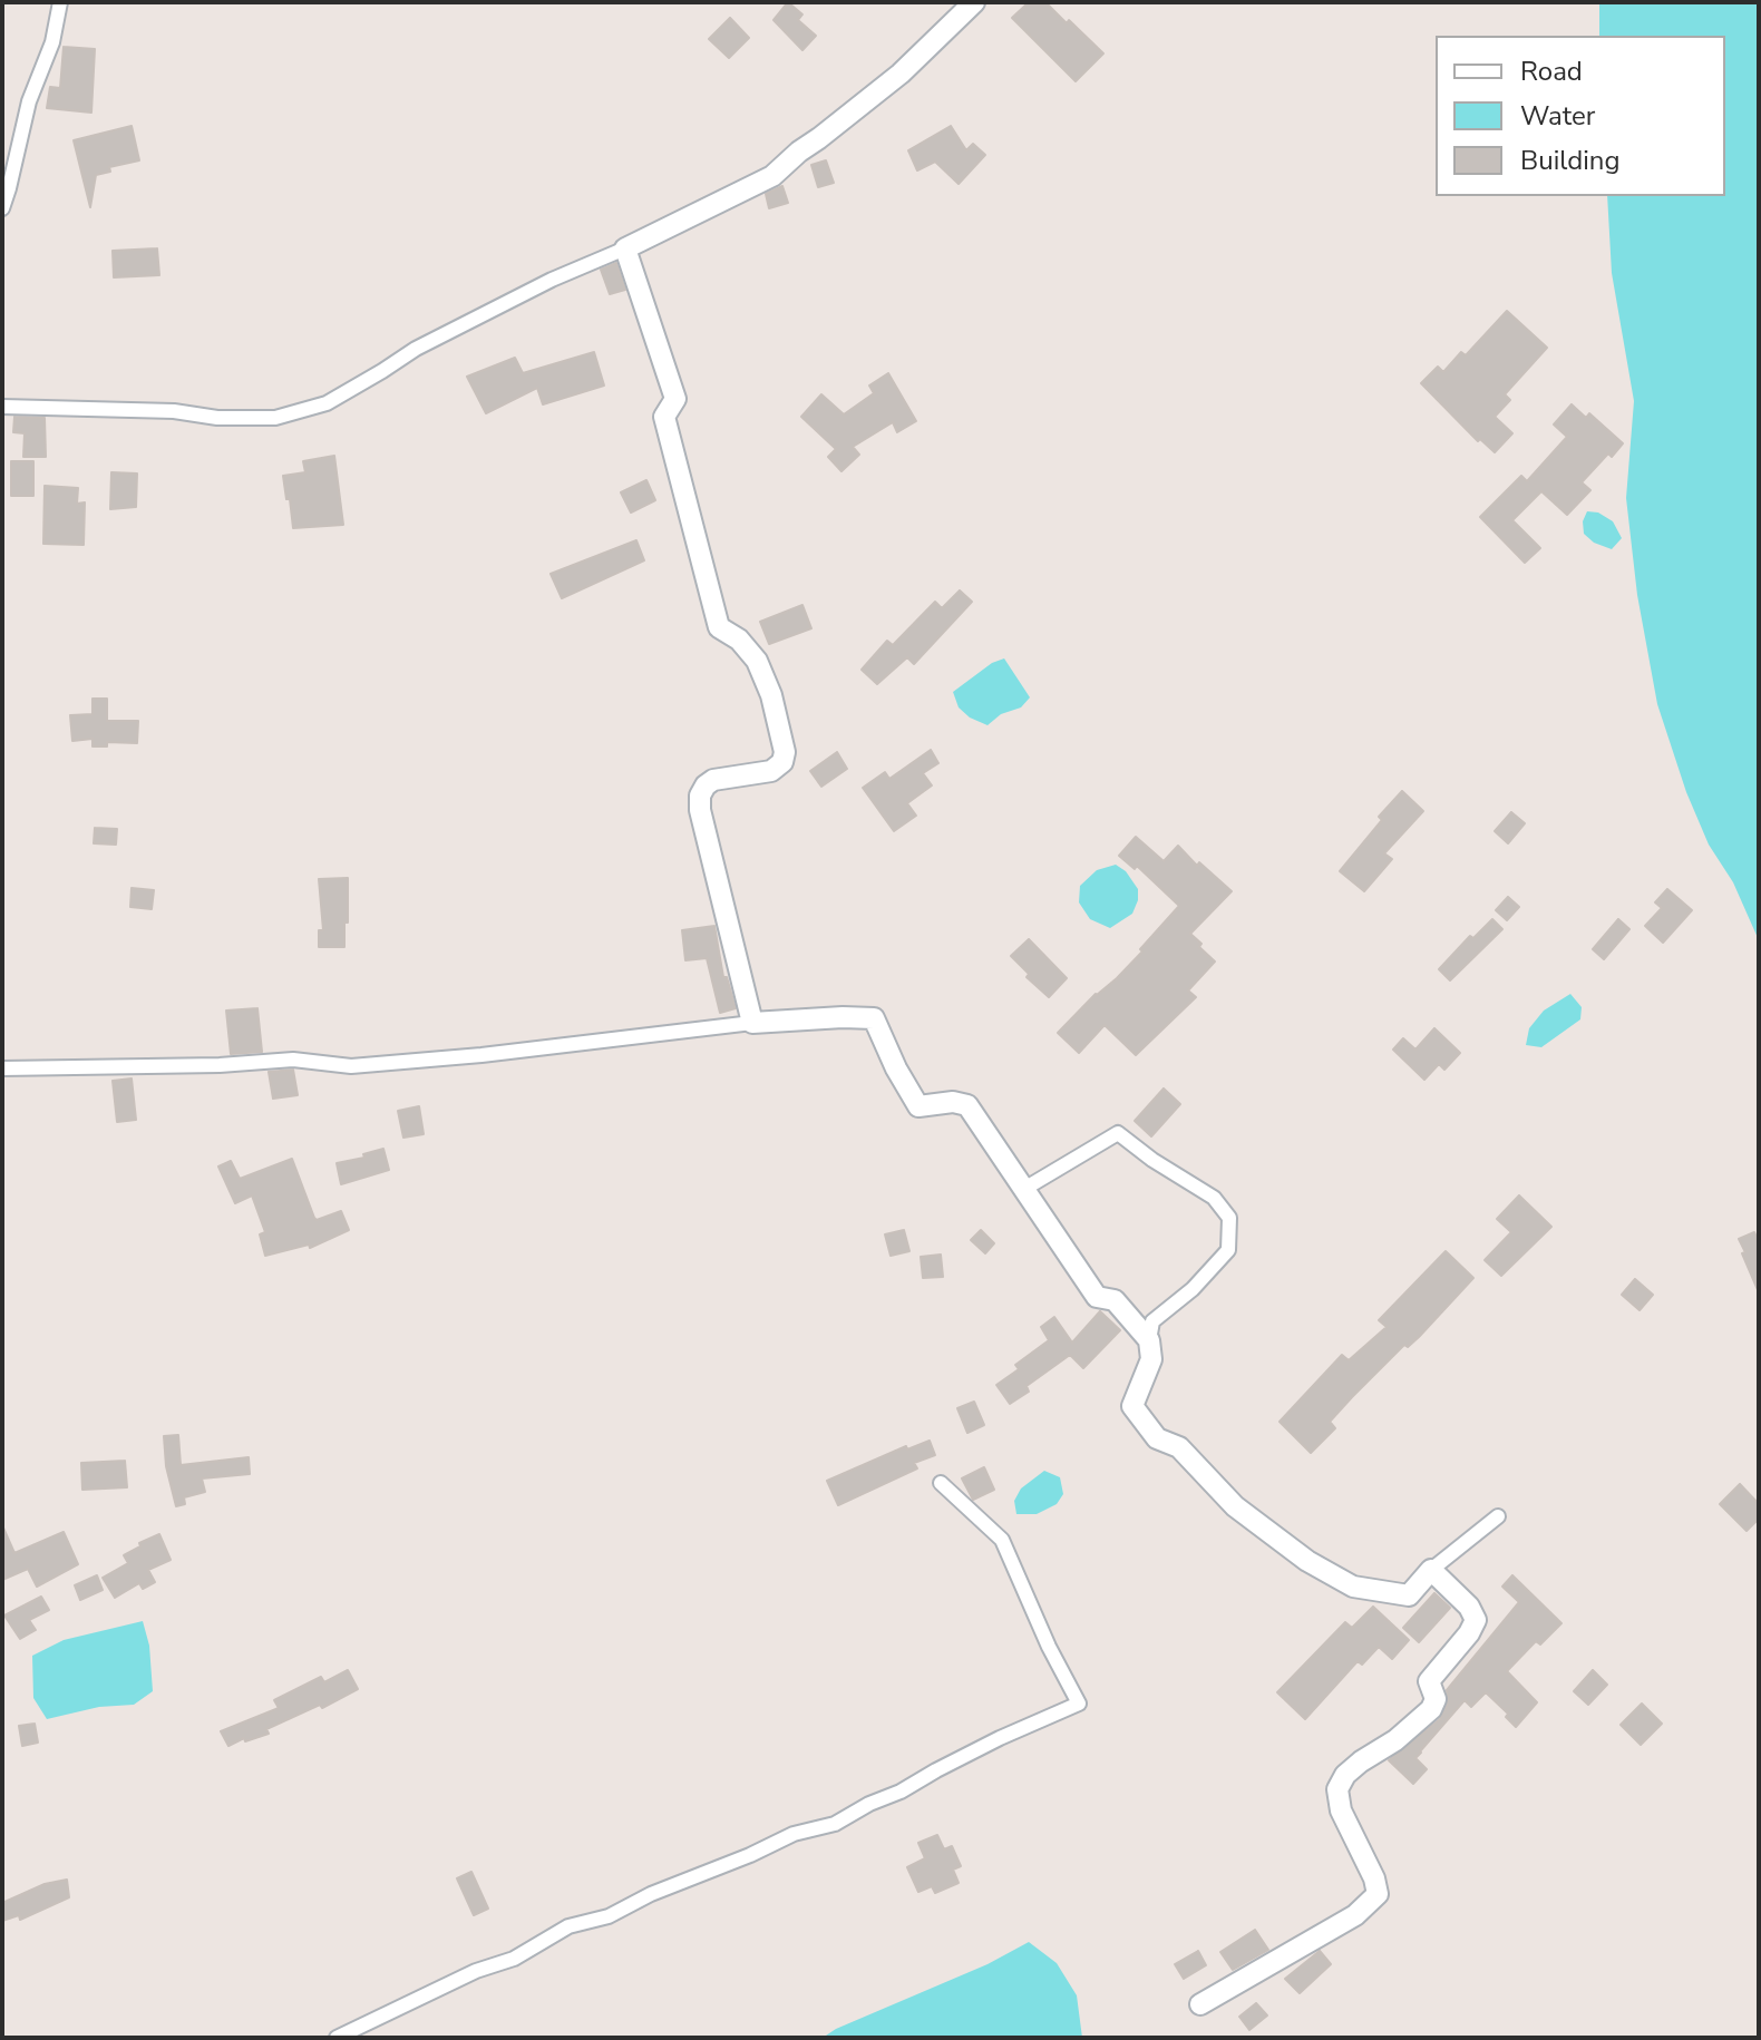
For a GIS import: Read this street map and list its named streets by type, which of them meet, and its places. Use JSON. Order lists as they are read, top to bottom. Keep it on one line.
{"legend":["Road","Water","Building"]}
